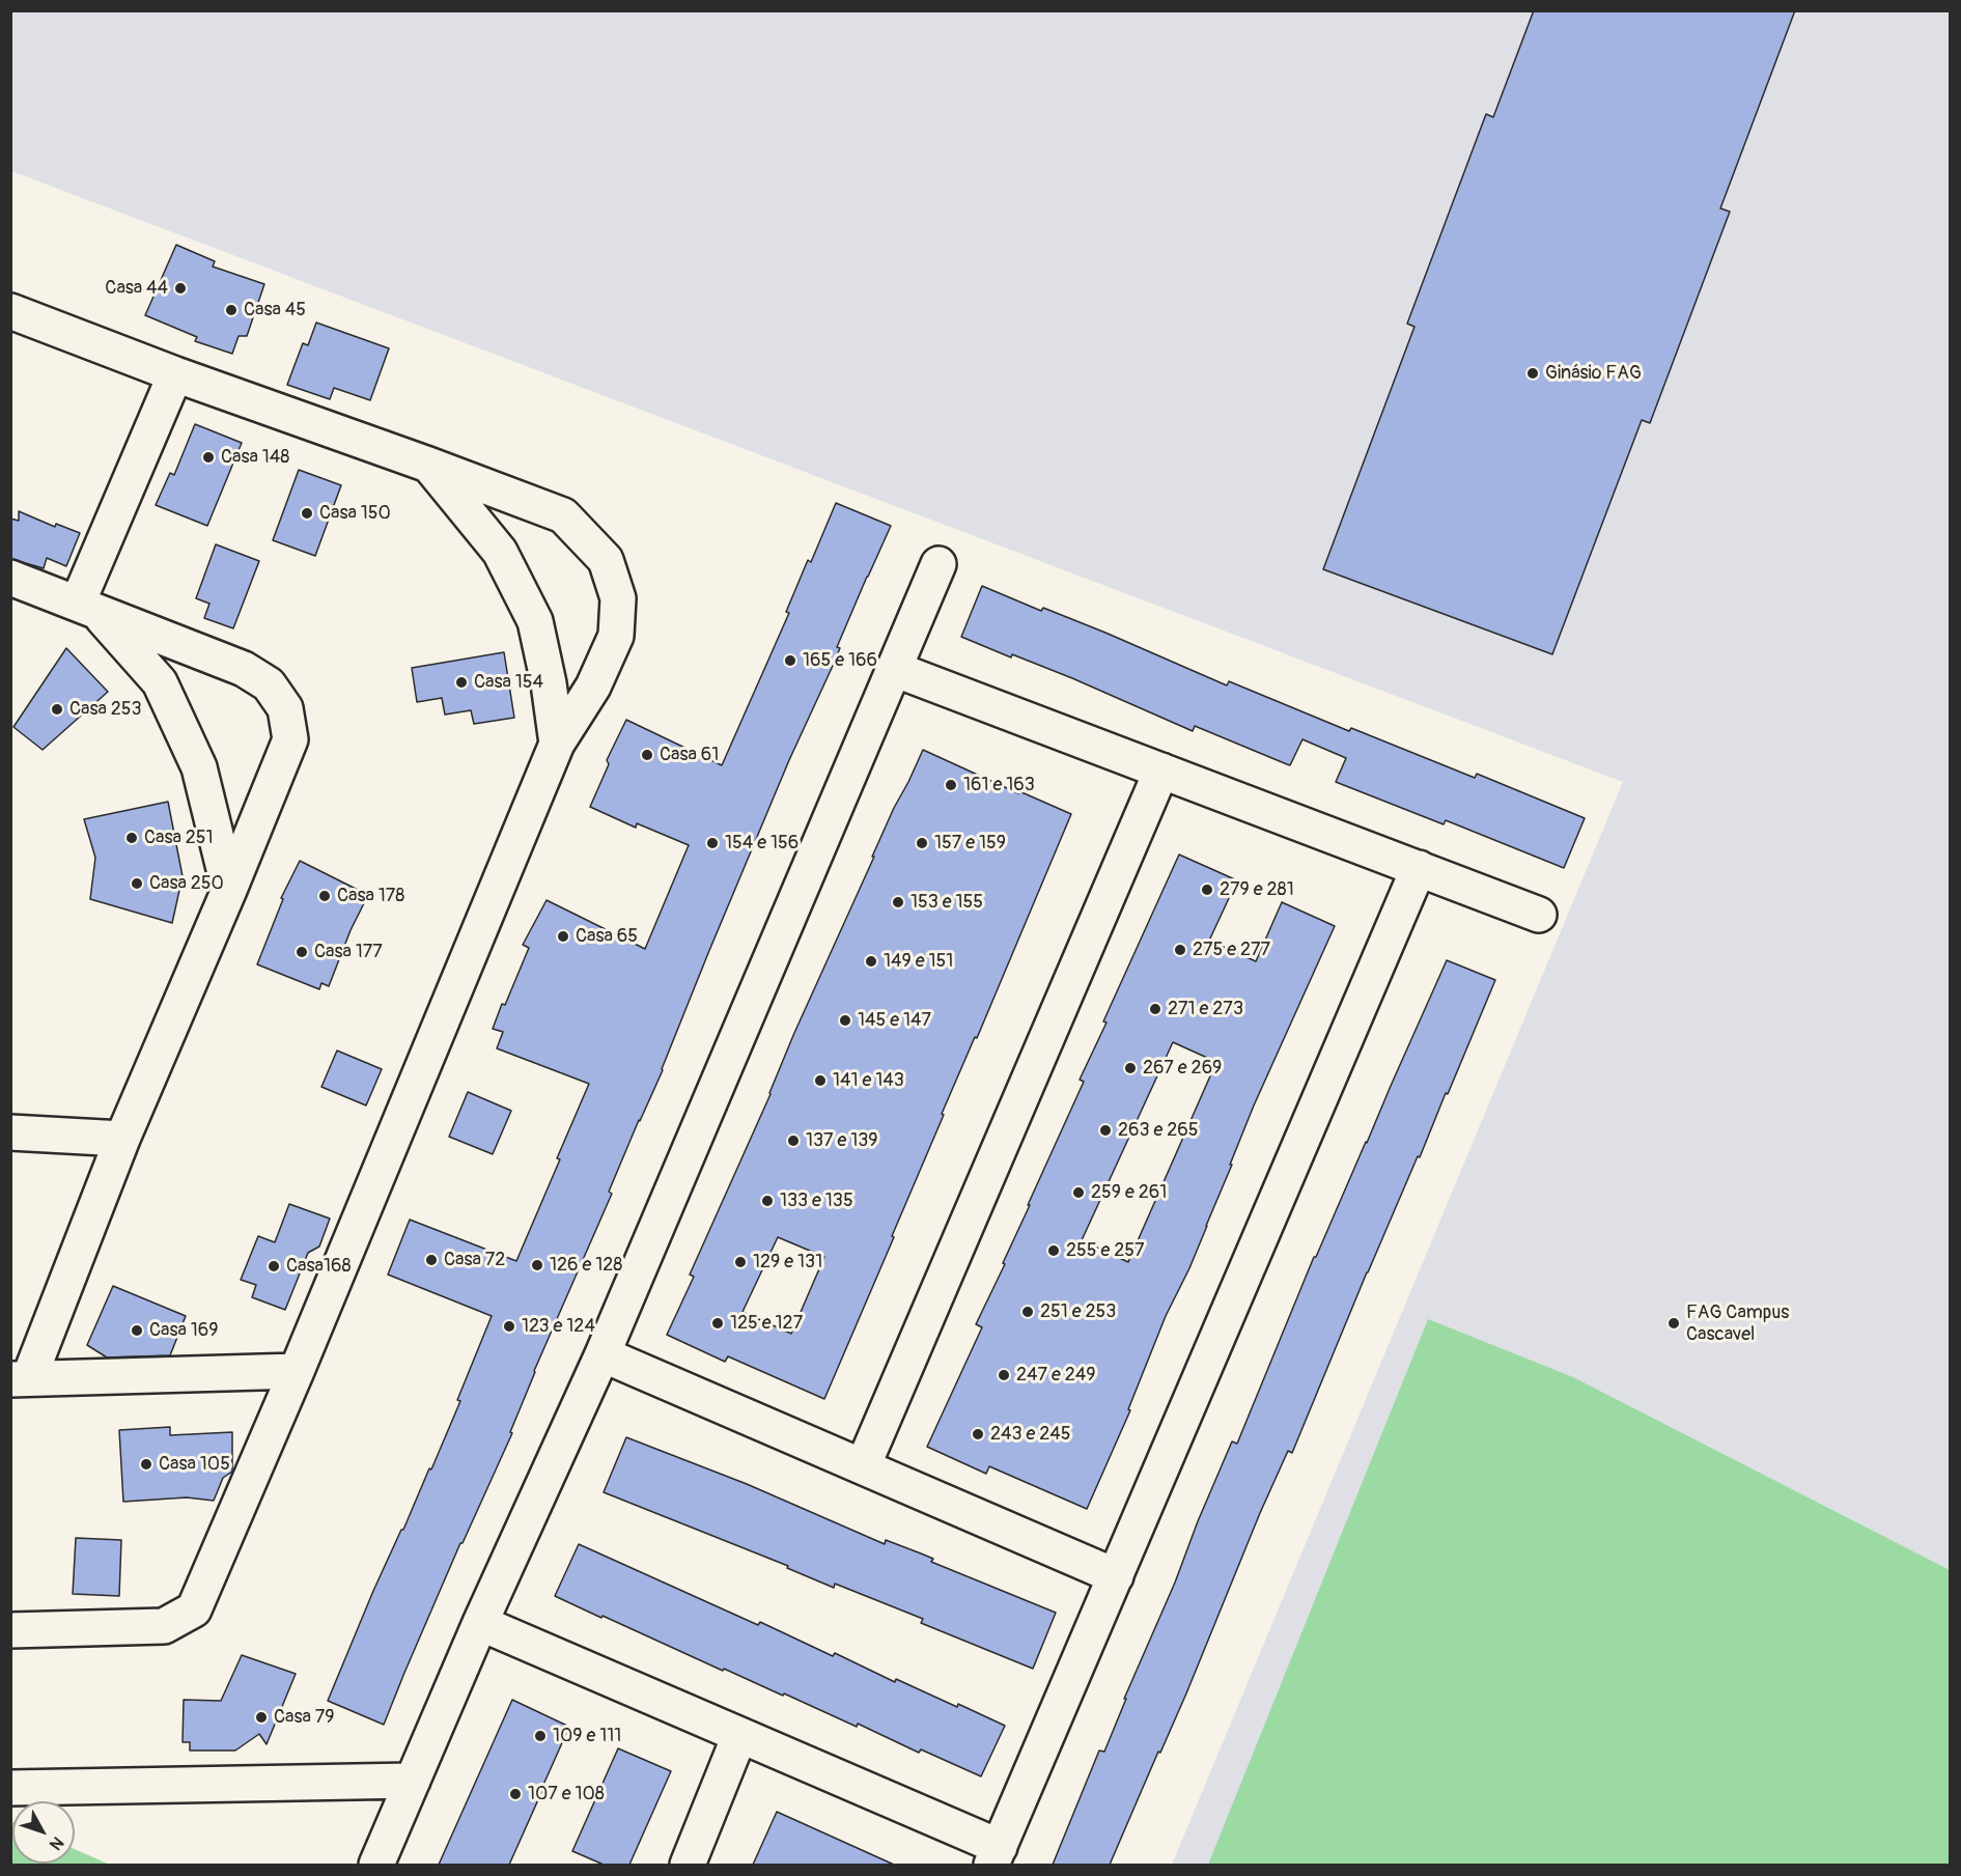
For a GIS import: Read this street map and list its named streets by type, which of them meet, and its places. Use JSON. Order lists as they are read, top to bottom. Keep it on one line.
{"places":["Casa 44","Casa 45","Ginásio FAG","Casa 148","Casa 150","165 e 166","Casa 154","Casa 253","Casa 61","161 e 163","Casa 251","154 e 156","157 e 159","Casa 250","279 e 281","Casa 178","153 e 155","Casa 65","275 e 277","Casa 177","149 e 151","271 e 273","145 e 147","267 e 269","141 e 143","263 e 265","137 e 139","259 e 261","133 e 135","255 e 257","Casa 72","129 e 131","126 e 128","Casa168","251 e 253","125 e 127","FAG Campus Cascavel","123 e 124","Casa 169","247 e 249","243 e 245","Casa 105","Casa 79","109 e 111","107 e 108"],"north":"bottom right"}
